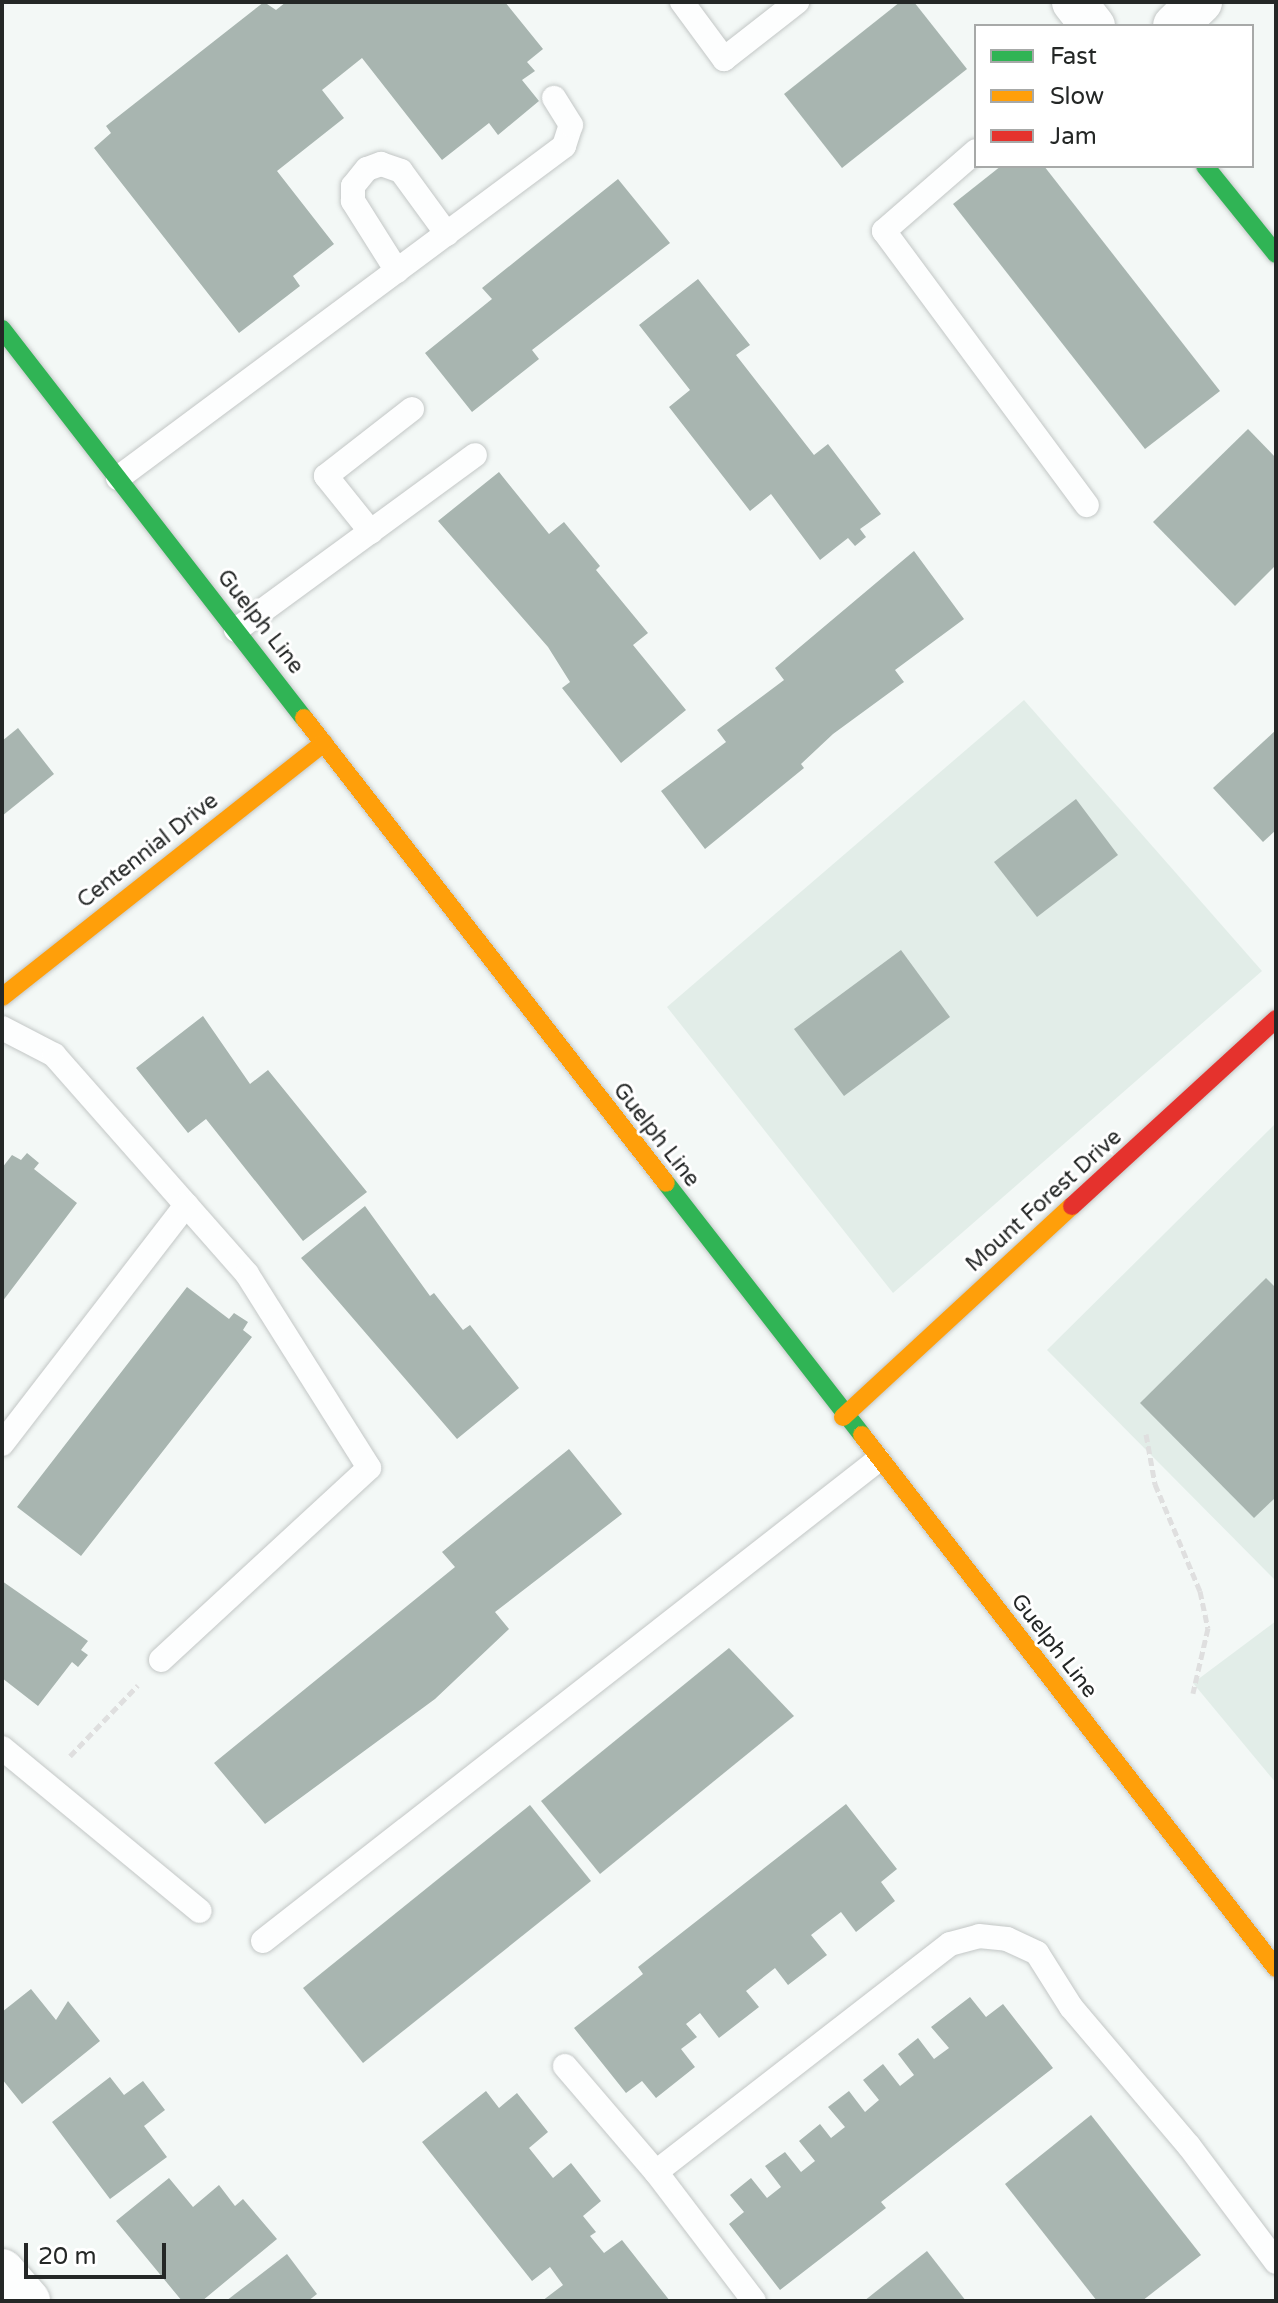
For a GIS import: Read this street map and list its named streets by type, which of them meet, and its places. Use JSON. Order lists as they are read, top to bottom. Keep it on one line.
{"streets":{"main road":["Guelph Line","Centennial Drive","Mount Forest Drive"]},"crossings":[["Guelph Line","Centennial Drive"],["Guelph Line","Mount Forest Drive"]],"legend":["Fast","Slow","Jam"],"scale_bar":"20 m"}
